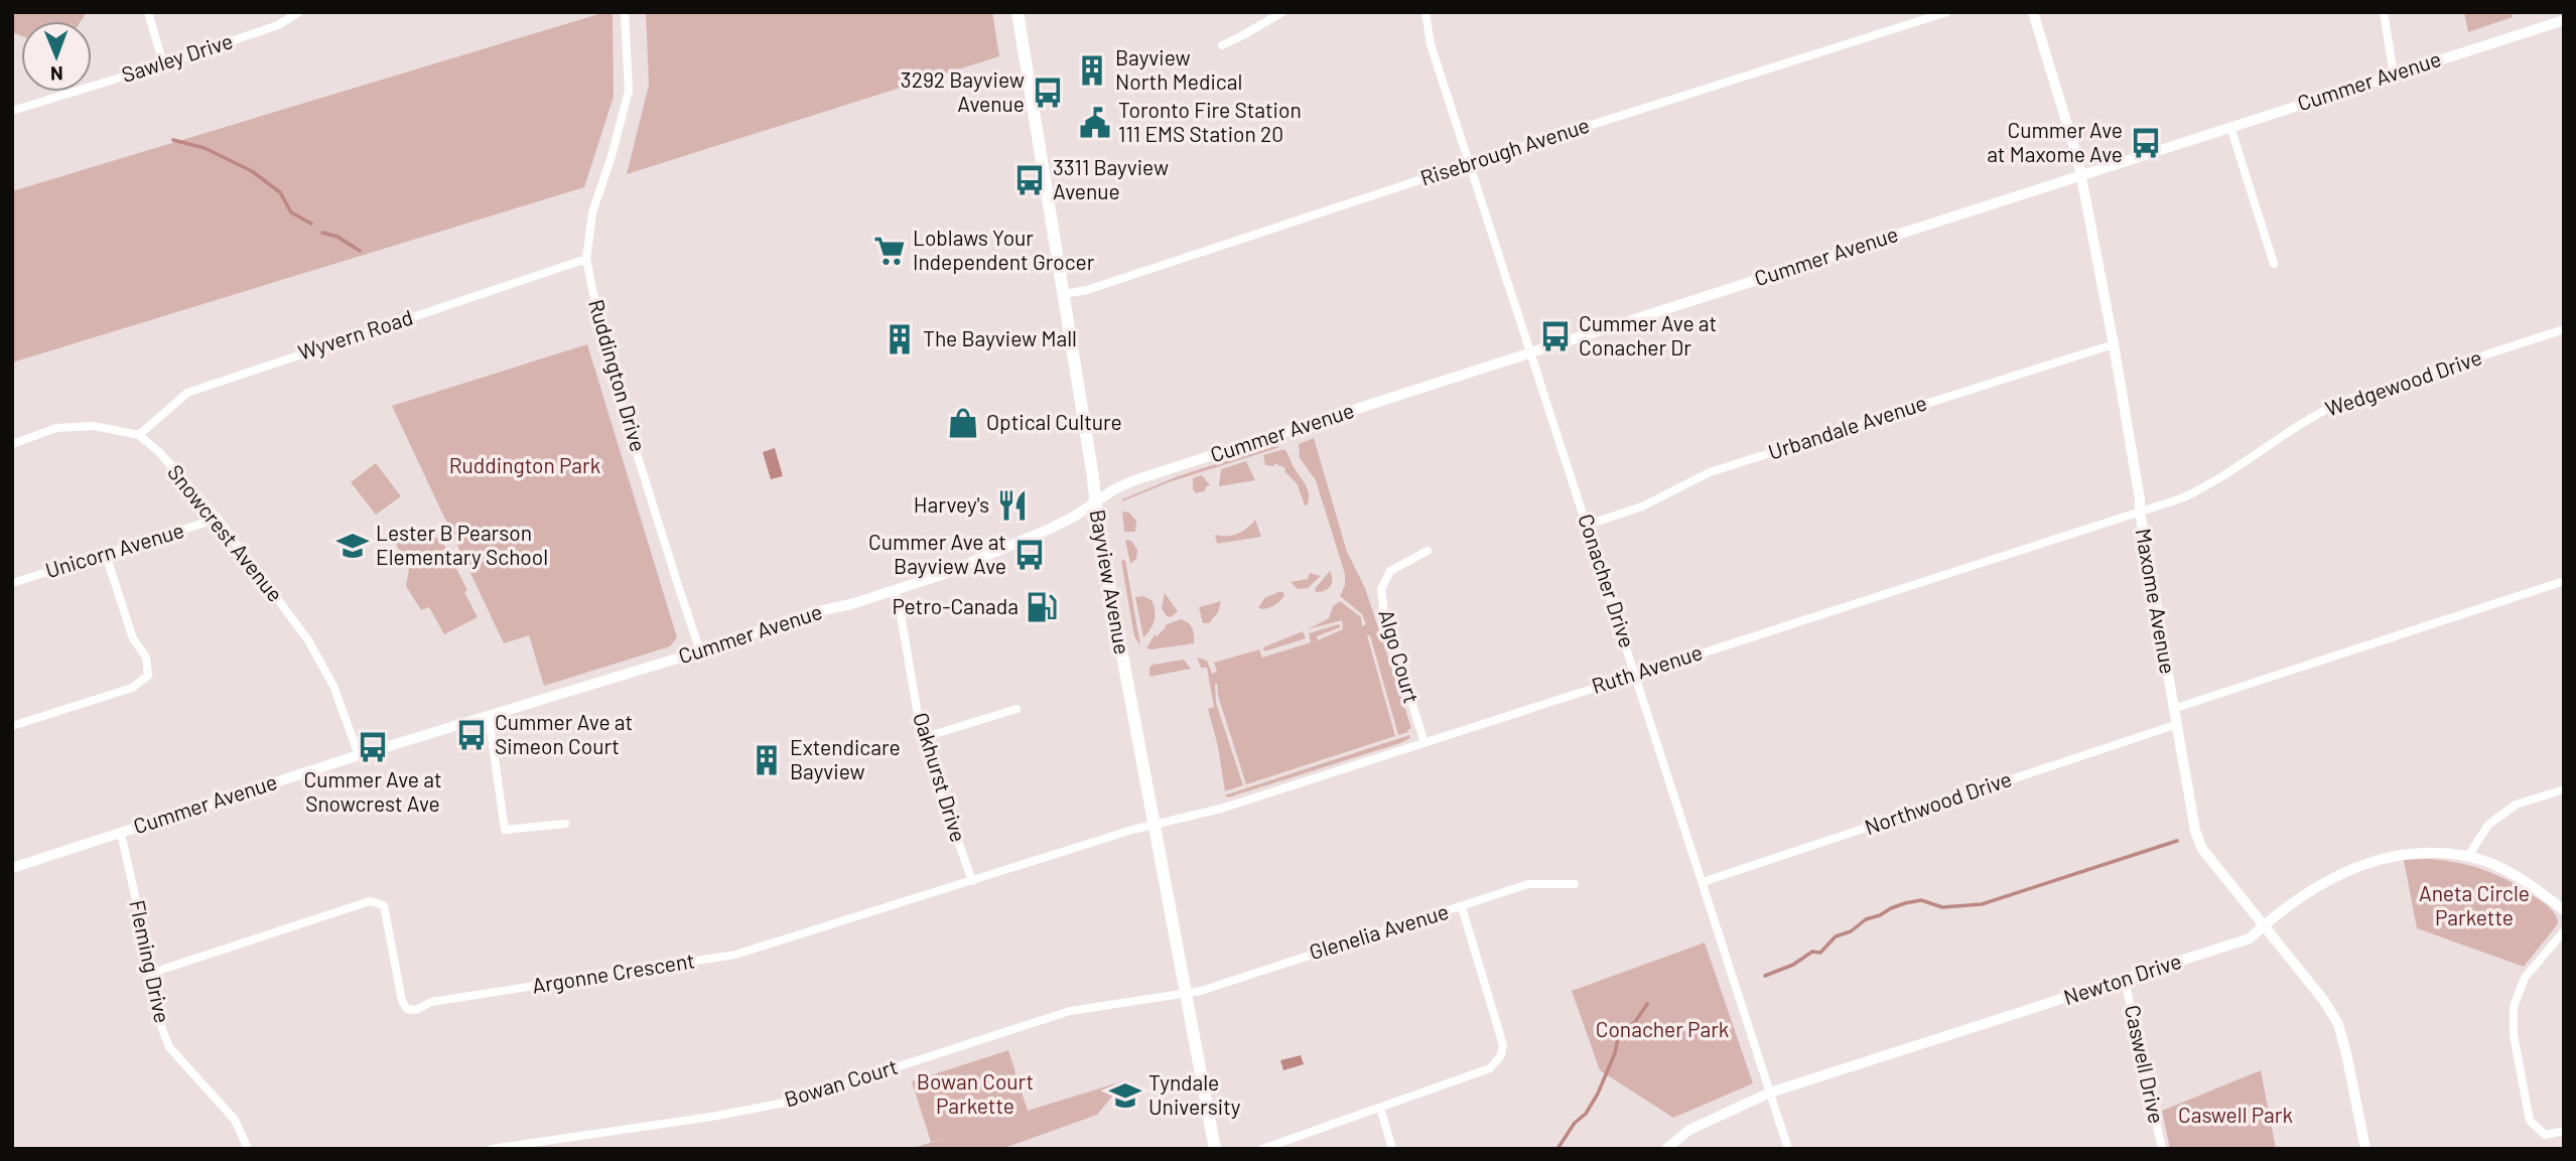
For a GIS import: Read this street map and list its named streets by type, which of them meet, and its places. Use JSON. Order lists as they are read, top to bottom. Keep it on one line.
{"streets":{"main road":["Bayview Avenue"],"street":["Sawley Drive","Cummer Avenue","Risebrough Avenue","Wyvern Road","Ruddington Drive","Wedgewood Drive","Urbandale Avenue","Snowcrest Avenue","Unicorn Avenue","Conacher Drive","Maxome Avenue","Algo Court","Ruth Avenue","Oakhurst Drive","Northwood Drive","Glenelia Avenue","Fleming Drive","Argonne Crescent","Newton Drive","Caswell Drive","Bowan Court"]},"crossings":[["Cummer Avenue","Ruddington Drive"],["Cummer Avenue","Snowcrest Avenue"],["Cummer Avenue","Conacher Drive"],["Cummer Avenue","Bayview Avenue"],["Cummer Avenue","Maxome Avenue"],["Cummer Avenue","Oakhurst Drive"],["Cummer Avenue","Fleming Drive"],["Risebrough Avenue","Conacher Drive"],["Risebrough Avenue","Bayview Avenue"],["Wyvern Road","Ruddington Drive"],["Wyvern Road","Snowcrest Avenue"],["Wedgewood Drive","Maxome Avenue"],["Wedgewood Drive","Ruth Avenue"],["Urbandale Avenue","Conacher Drive"],["Urbandale Avenue","Maxome Avenue"],["Snowcrest Avenue","Unicorn Avenue"],["Conacher Drive","Ruth Avenue"],["Conacher Drive","Northwood Drive"],["Conacher Drive","Newton Drive"],["Bayview Avenue","Ruth Avenue"],["Bayview Avenue","Glenelia Avenue"],["Bayview Avenue","Argonne Crescent"],["Bayview Avenue","Bowan Court"],["Maxome Avenue","Ruth Avenue"],["Maxome Avenue","Northwood Drive"],["Maxome Avenue","Newton Drive"],["Algo Court","Ruth Avenue"],["Ruth Avenue","Argonne Crescent"],["Oakhurst Drive","Argonne Crescent"],["Glenelia Avenue","Bowan Court"],["Fleming Drive","Argonne Crescent"],["Newton Drive","Caswell Drive"]],"parks":["Ruddington Park","Aneta Circle Parkette","Conacher Park","Bowan Court Parkette","Caswell Park"],"places":{"building":["Bayview North Medical","The Bayview Mall","Extendicare Bayview"],"bus stop":["3292 Bayview Avenue","Cummer Ave at Maxome Ave","3311 Bayview Avenue","Cummer Ave at Conacher Dr","Cummer Ave at Bayview Ave","Cummer Ave at Simeon Court","Cummer Ave at Snowcrest Ave"],"public building":["Toronto Fire Station 111 EMS Station 20"],"supermarket":["Loblaws Your Independent Grocer"],"shop":["Optical Culture"],"restaurant":["Harvey's"],"school or university":["Lester B Pearson Elementary School","Tyndale University"],"fuel station":["Petro-Canada"]},"north":"bottom"}
